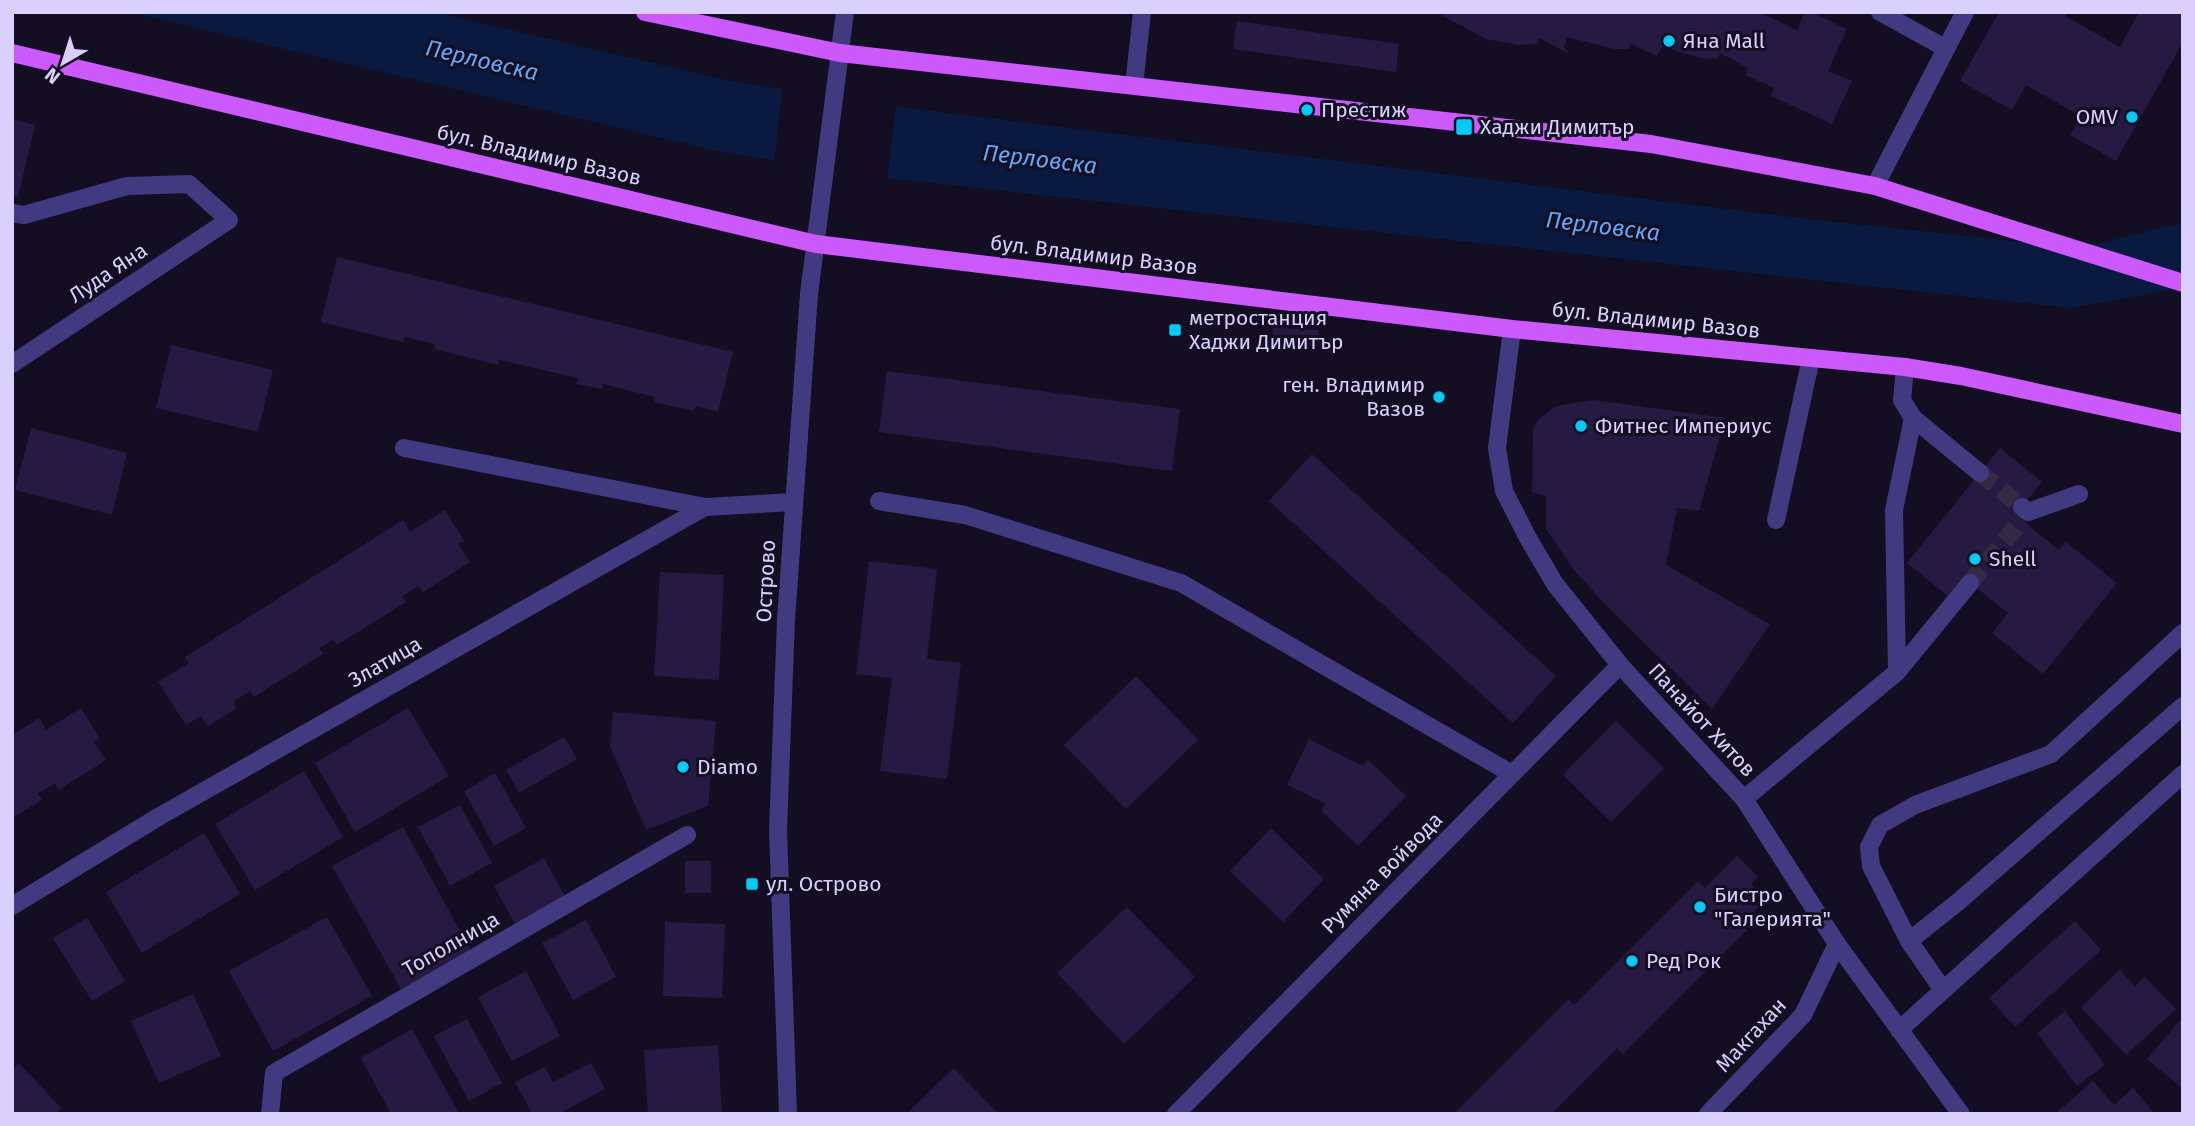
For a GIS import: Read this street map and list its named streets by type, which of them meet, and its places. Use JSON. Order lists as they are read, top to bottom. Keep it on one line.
{"streets":{"main road":["бул. Владимир Вазов"],"street":["Луда Яна","Острово","Златица","Панайот Хитов","Румяна войвода","Тополница","Макгахан"]},"crossings":[["бул. Владимир Вазов","Острово"],["бул. Владимир Вазов","Панайот Хитов"],["Острово","Златица"],["Панайот Хитов","Румяна войвода"],["Панайот Хитов","Макгахан"]],"water":["Перловска"],"places":{"other":["Яна Mall","Престиж","OMV","ген. Владимир Вазов","Фитнес Империус","Shell","Diamo","Бистро \"Галерията\"","Ред Рок"],"transit":["Хаджи Димитър","метростанция Хаджи Димитър","ул. Острово"]},"north":"bottom left"}
